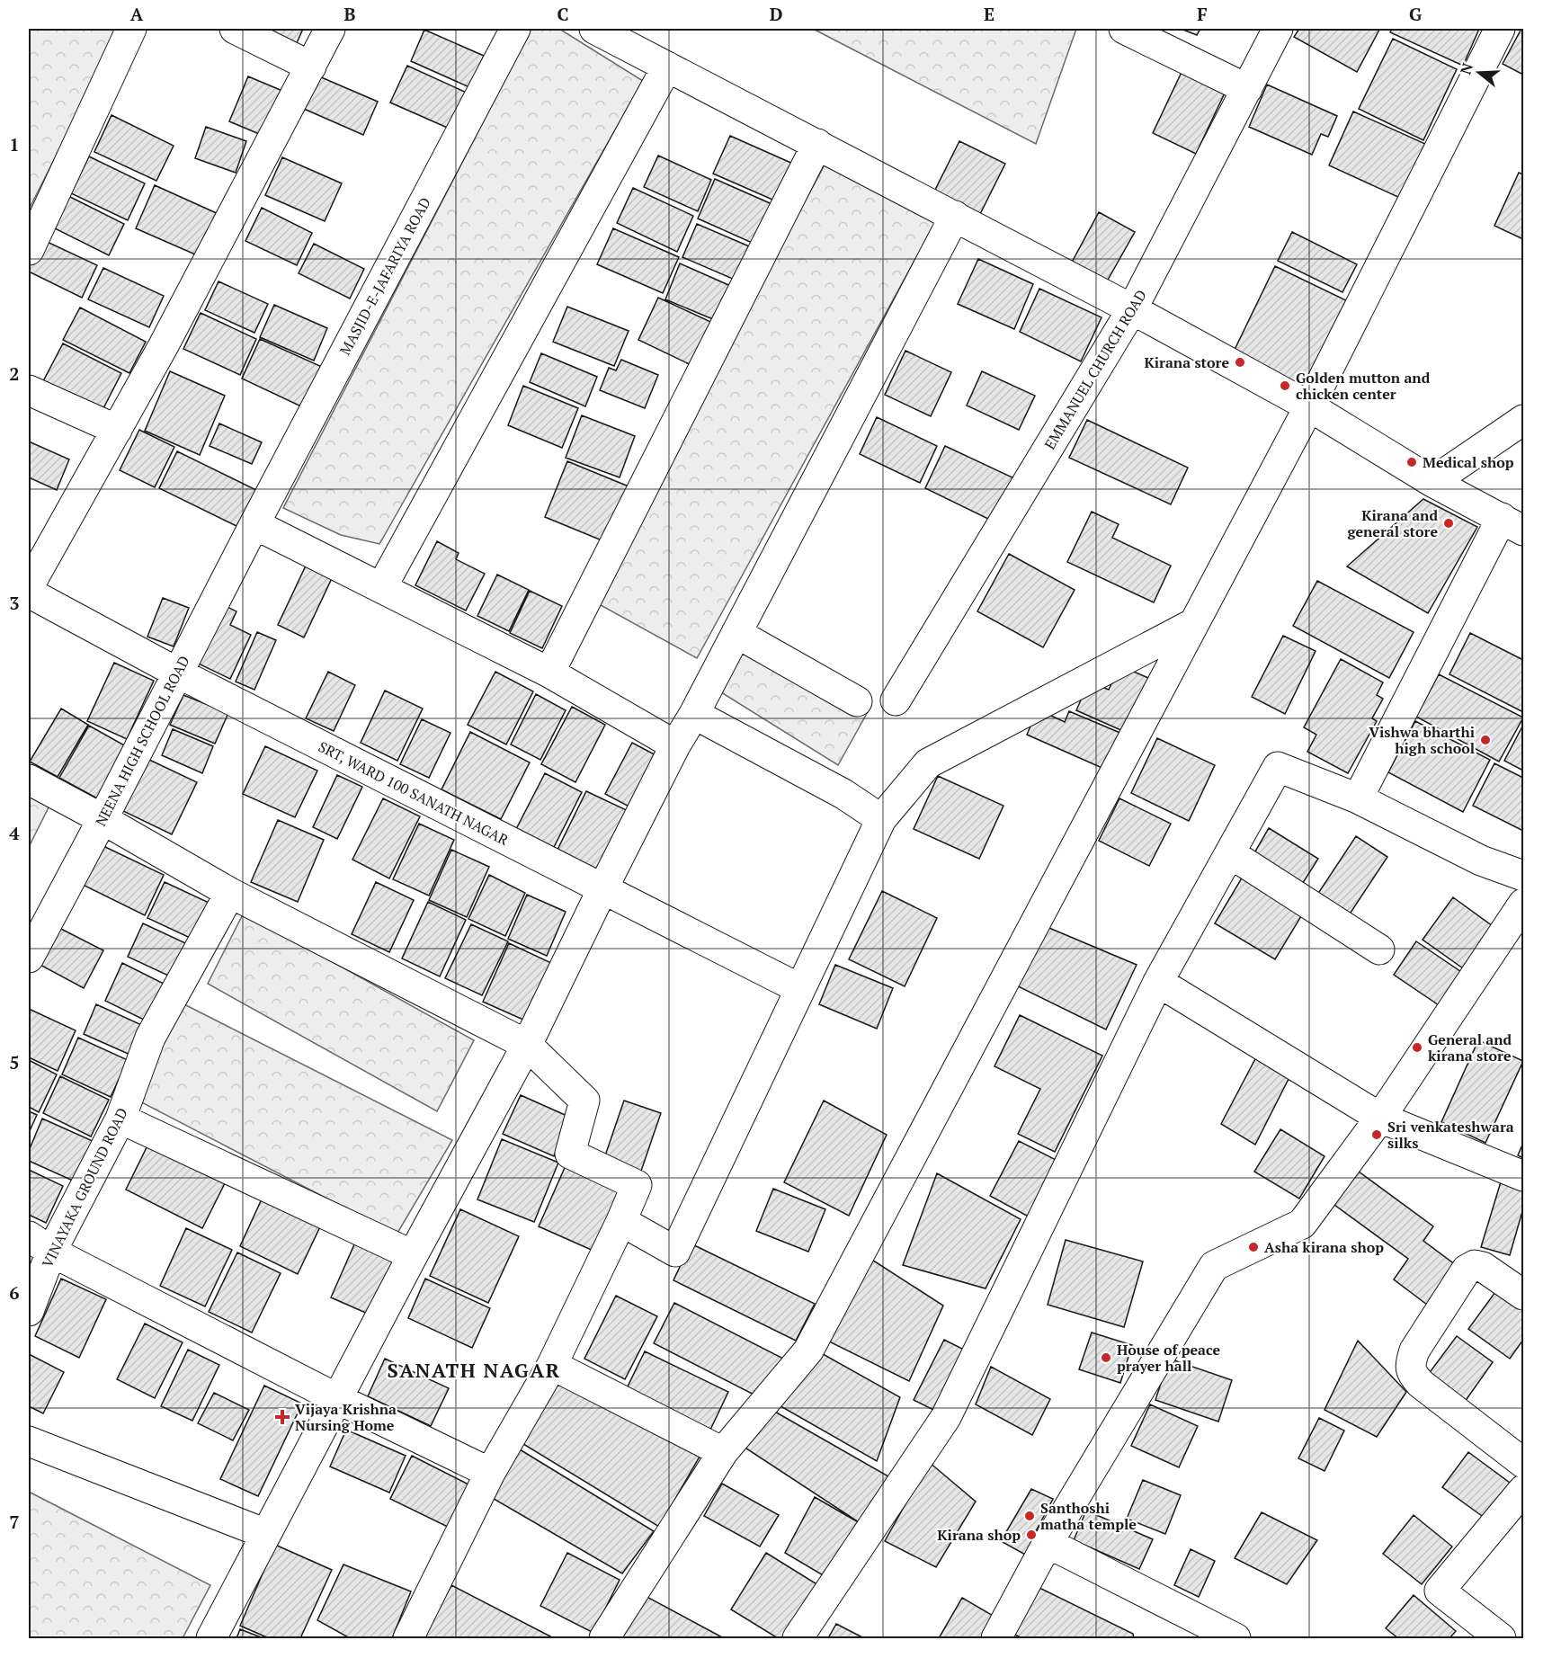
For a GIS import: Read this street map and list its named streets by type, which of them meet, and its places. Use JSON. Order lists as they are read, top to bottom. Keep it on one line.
{"streets":{"street":["MASJID-E-JAFARIYA ROAD","EMMANUEL CHURCH ROAD","NEENA HIGH SCHOOL ROAD","SRT, WARD 100 SANATH NAGAR","VINAYAKA GROUND ROAD"]},"crossings":[["MASJID-E-JAFARIYA ROAD","NEENA HIGH SCHOOL ROAD"],["NEENA HIGH SCHOOL ROAD","SRT, WARD 100 SANATH NAGAR"]],"districts":["SANATH NAGAR"],"places":{"other":["Kirana store","Golden mutton and chicken center","Medical shop","Kirana and general store","Vishwa bharthi high school","General and kirana store","Sri venkateshwara silks","Asha kirana shop","House of peace prayer hall","Santhoshi matha temple","Kirana shop"],"health":["Vijaya Krishna Nursing Home"]},"north":"left","grid":{"columns":["A","B","C","D","E","F","G"],"rows":["1","2","3","4","5","6","7"]}}
